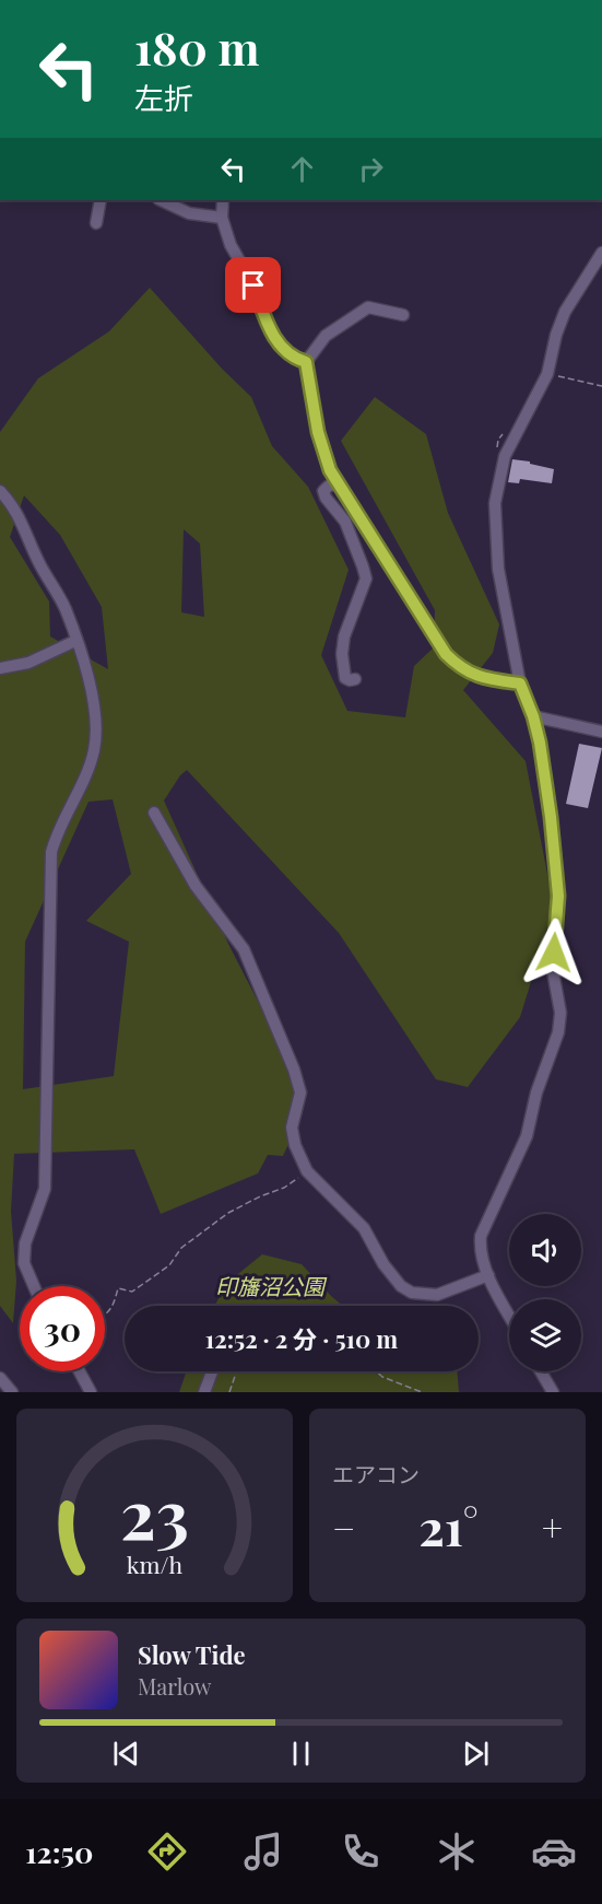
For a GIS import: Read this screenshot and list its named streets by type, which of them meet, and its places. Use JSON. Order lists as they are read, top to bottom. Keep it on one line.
{"parks":["印旛沼公園"],"page":{"turn":["180 m","左折"],"limit":"30","trip":"12:52 · 2 分 · 510 m","tile":"エアコン","heat":["−","21°","+"],"song":["Slow Tide","Marlow"],"tabs":"12:50","gauge":["23","km/h"]}}
